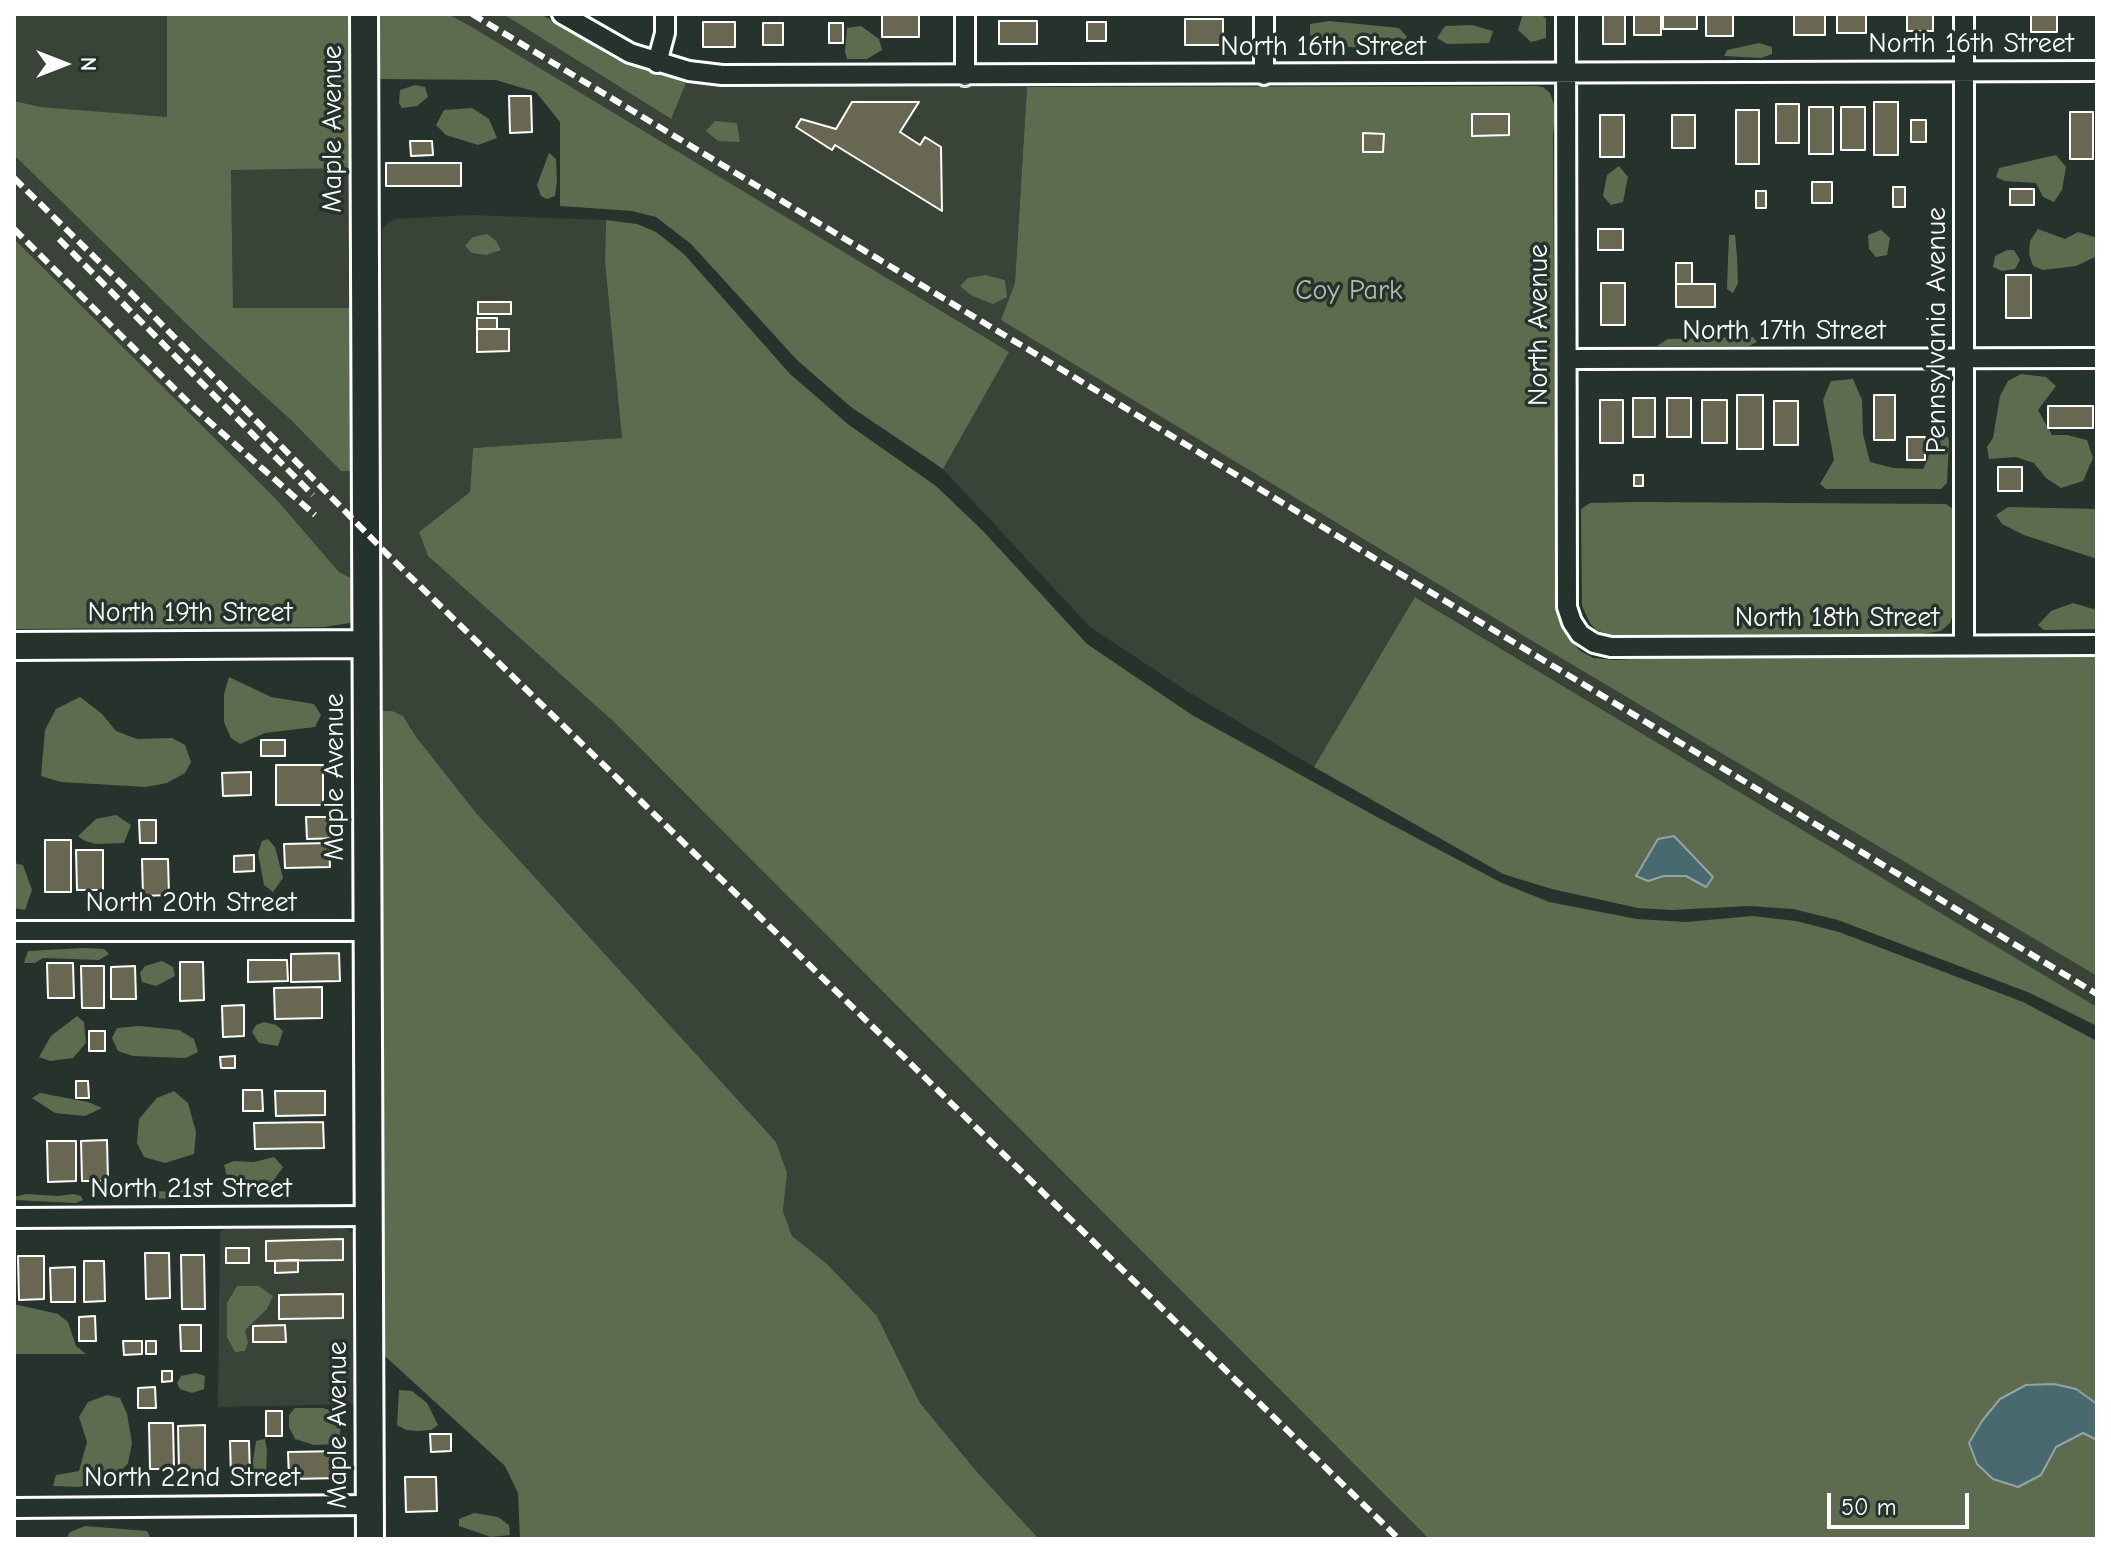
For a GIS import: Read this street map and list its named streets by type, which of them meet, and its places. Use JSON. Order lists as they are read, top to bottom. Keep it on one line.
{"streets":{"main road":["Maple Avenue","North 19th Street"],"street":["North 16th Street","North Avenue","Pennsylvania Avenue","North 17th Street","North 18th Street","North 20th Street","North 21st Street","North 22nd Street"]},"crossings":[["North 16th Street","North Avenue"],["North 16th Street","Pennsylvania Avenue"],["Maple Avenue","North 19th Street"],["Maple Avenue","North 20th Street"],["Maple Avenue","North 21st Street"],["Maple Avenue","North 22nd Street"],["North Avenue","North 17th Street"],["North Avenue","North 18th Street"],["Pennsylvania Avenue","North 17th Street"],["Pennsylvania Avenue","North 18th Street"]],"parks":["Coy Park"],"scale_bar":"50 m","north":"right"}
